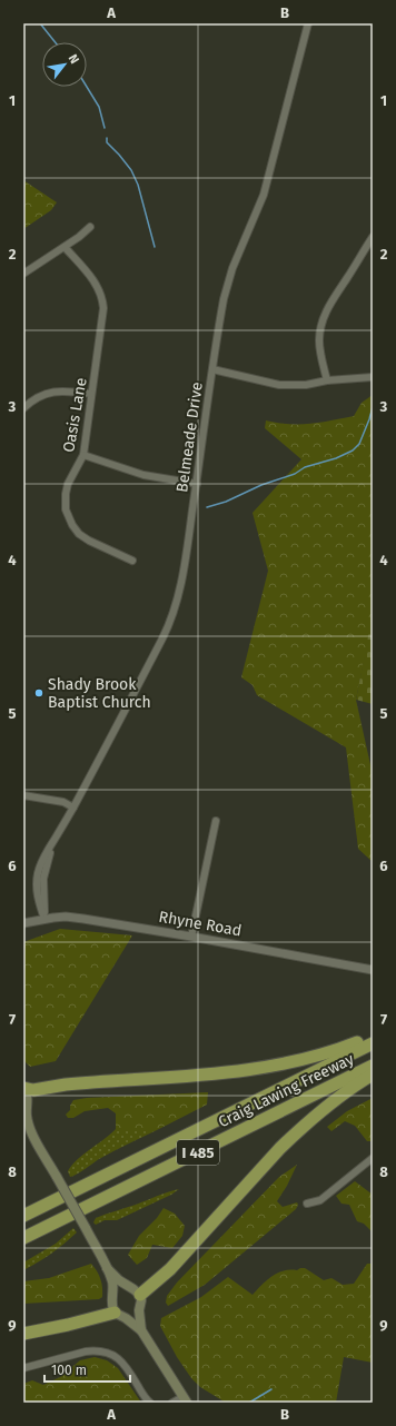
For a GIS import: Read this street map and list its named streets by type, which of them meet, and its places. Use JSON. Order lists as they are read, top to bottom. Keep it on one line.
{"streets":{"highway":["Craig Lawing Freeway","I 485"],"street":["Oasis Lane","Belmeade Drive","Rhyne Road"]},"crossings":[["Belmeade Drive","Rhyne Road"]],"places":["Shady Brook Baptist Church"],"scale_bar":"100 m","north":"top right","grid":{"columns":["A","B"],"rows":["1","2","3","4","5","6","7","8","9"]}}
